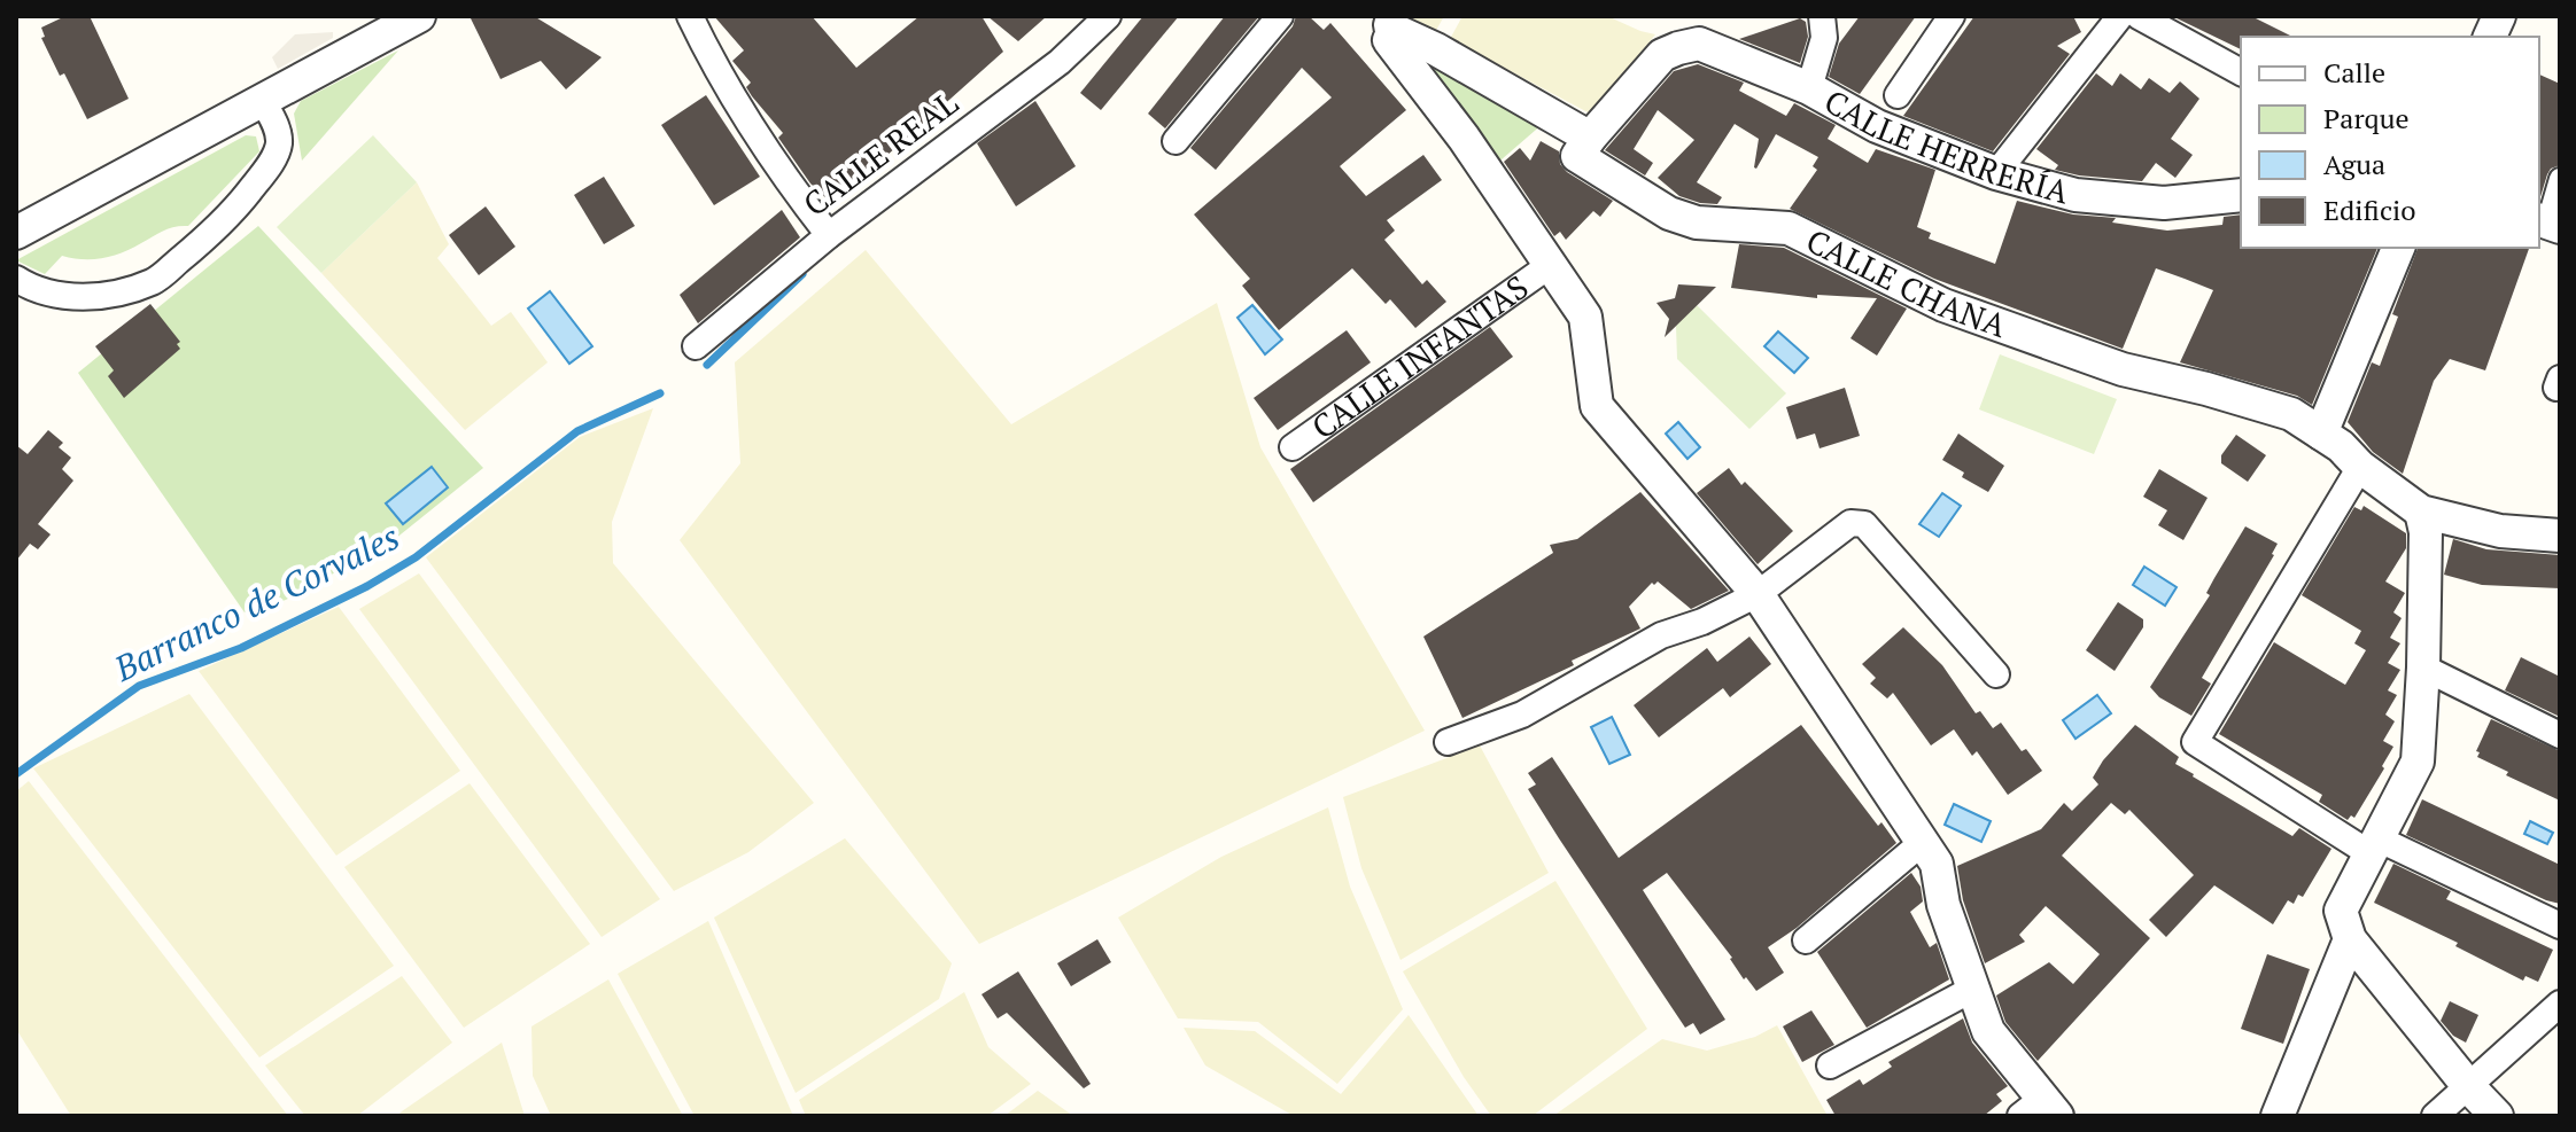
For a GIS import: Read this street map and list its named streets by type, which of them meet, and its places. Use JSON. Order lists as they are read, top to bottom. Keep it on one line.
{"streets":{"street":["CALLE HERRERÍA","CALLE REAL","CALLE CHANA","CALLE INFANTAS"]},"crossings":[["CALLE HERRERÍA","CALLE CHANA"]],"water":["Barranco de Corvales"],"legend":["Calle","Parque","Agua","Edificio"]}
